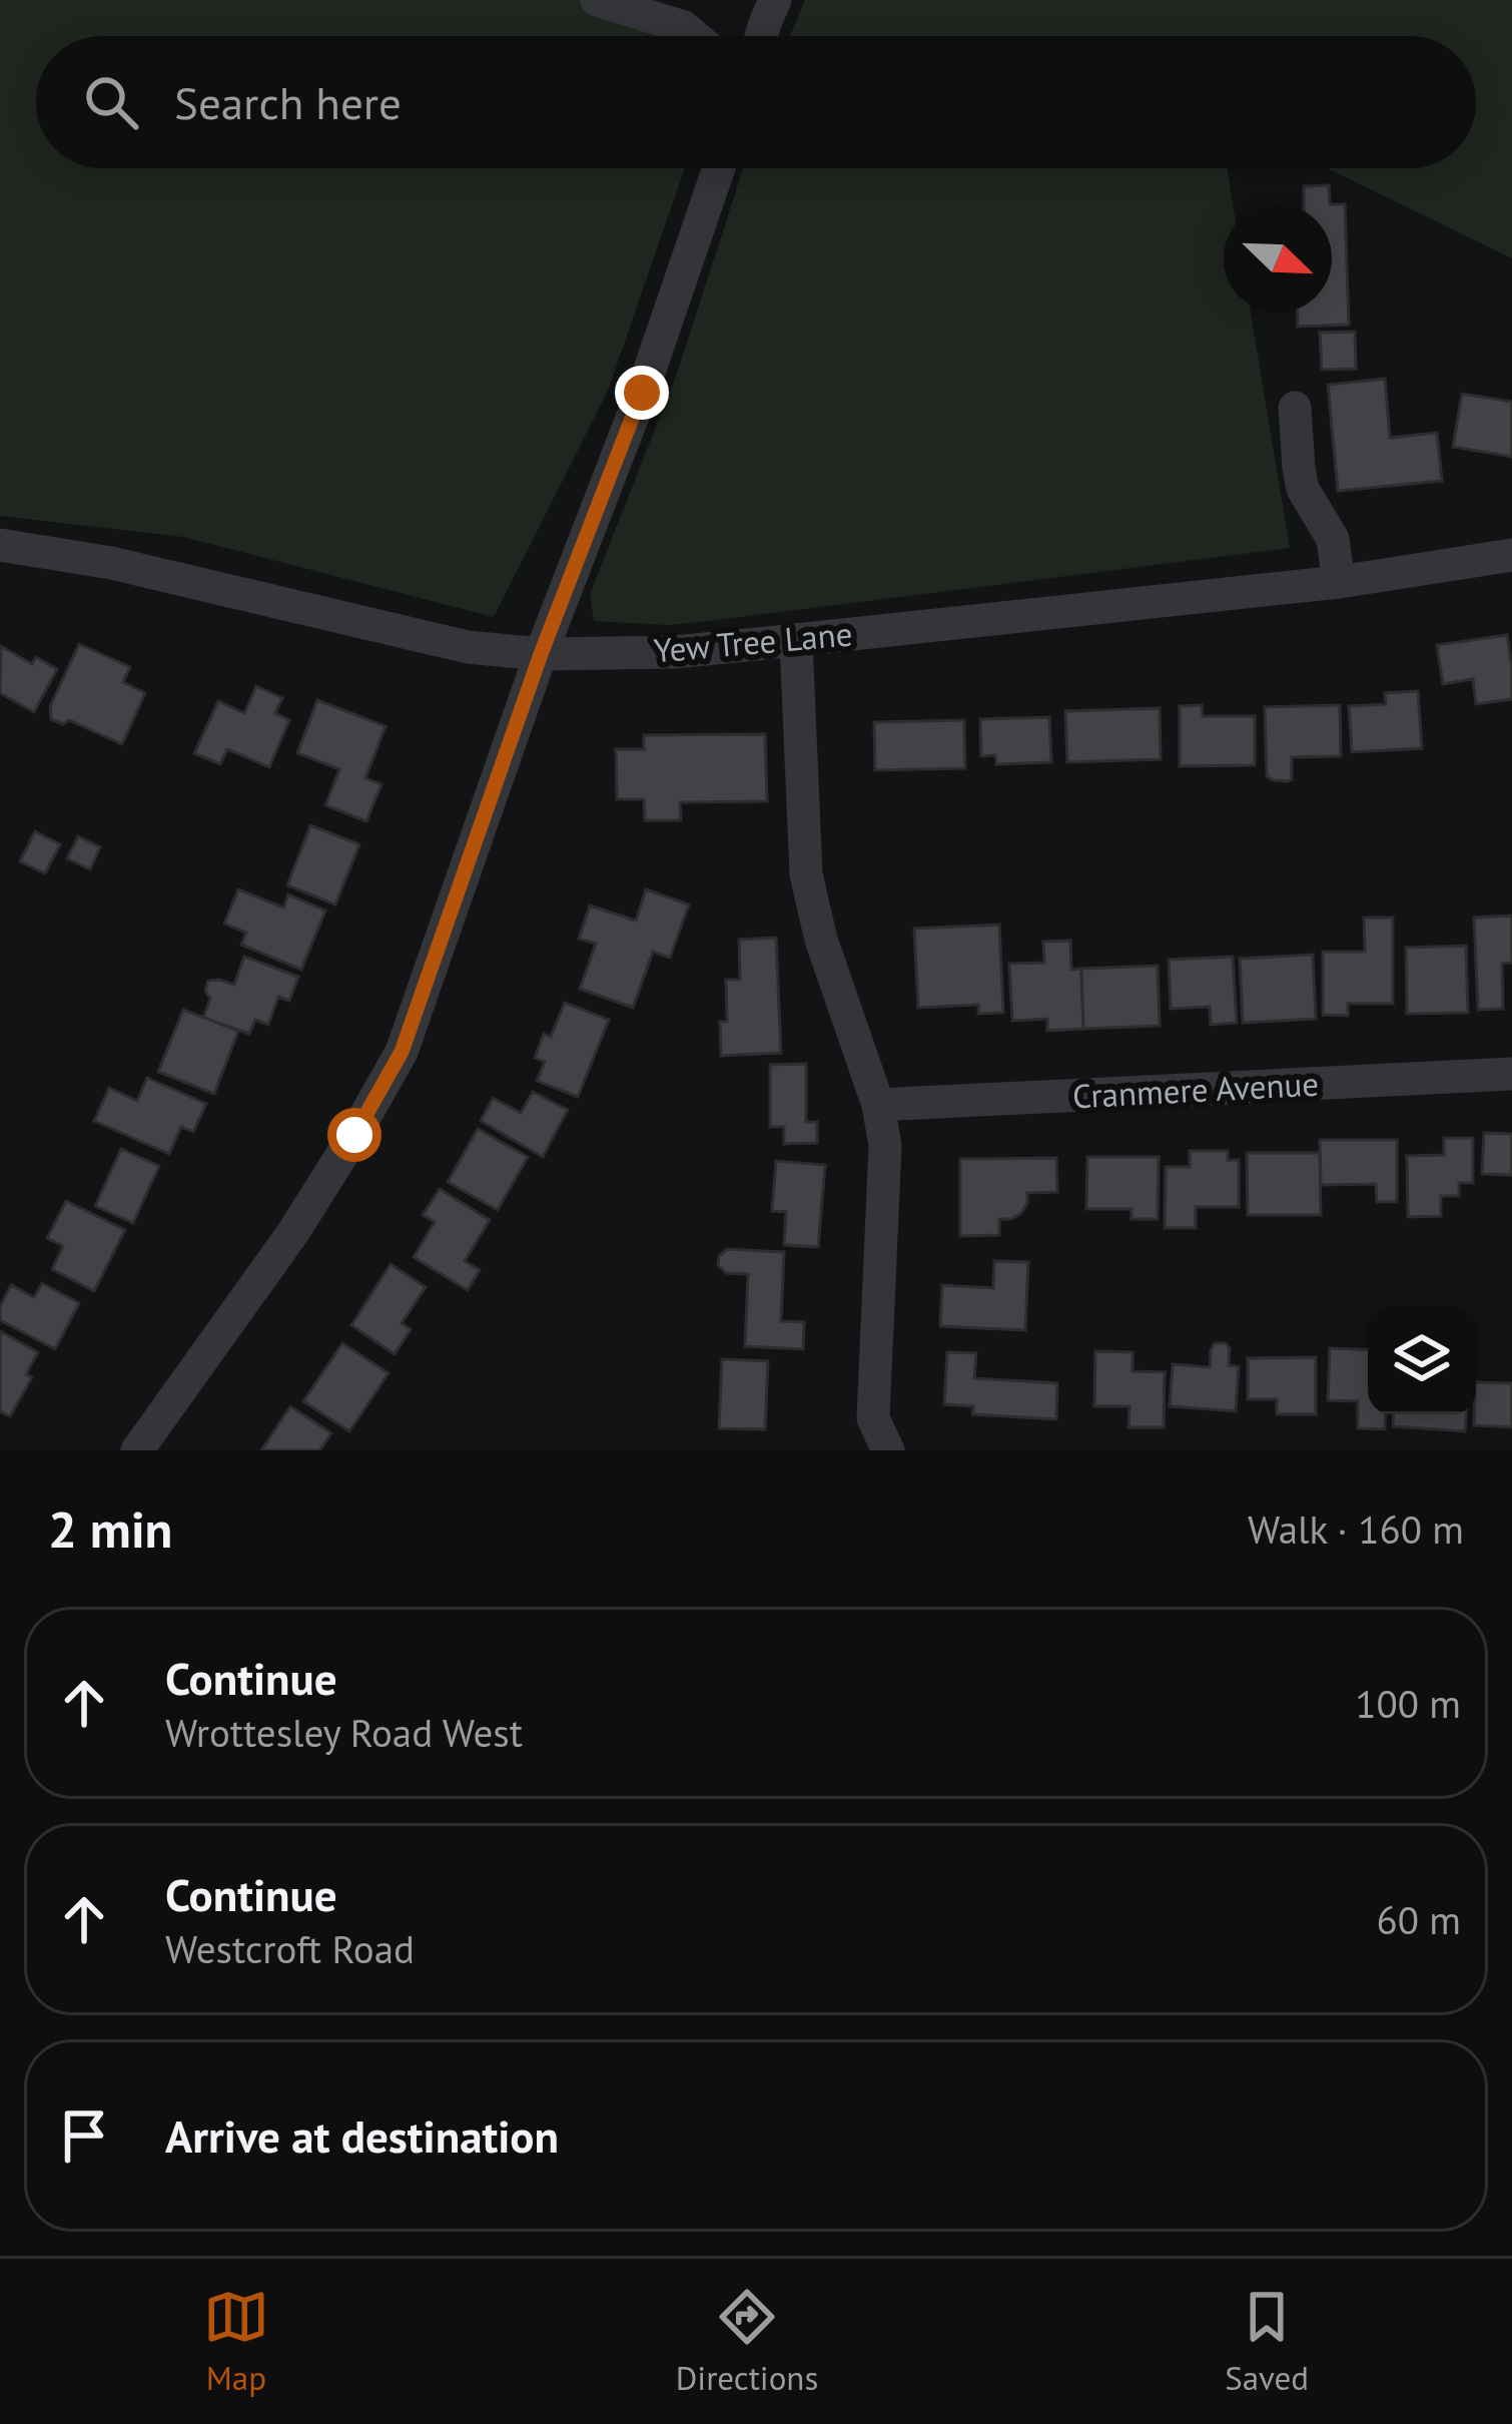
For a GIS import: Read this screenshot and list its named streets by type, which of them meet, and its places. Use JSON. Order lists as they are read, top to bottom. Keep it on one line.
{"streets":{"street":["Yew Tree Lane","Cranmere Avenue"]},"north":"bottom right","page":{"search":"Search here","heading":["2 min","Walk · 160 m"],"list":[["Continue","Wrottesley Road West","100 m"],["Continue","Westcroft Road","60 m"],"Arrive at destination"],"nav":["Map","Directions","Saved"]}}
